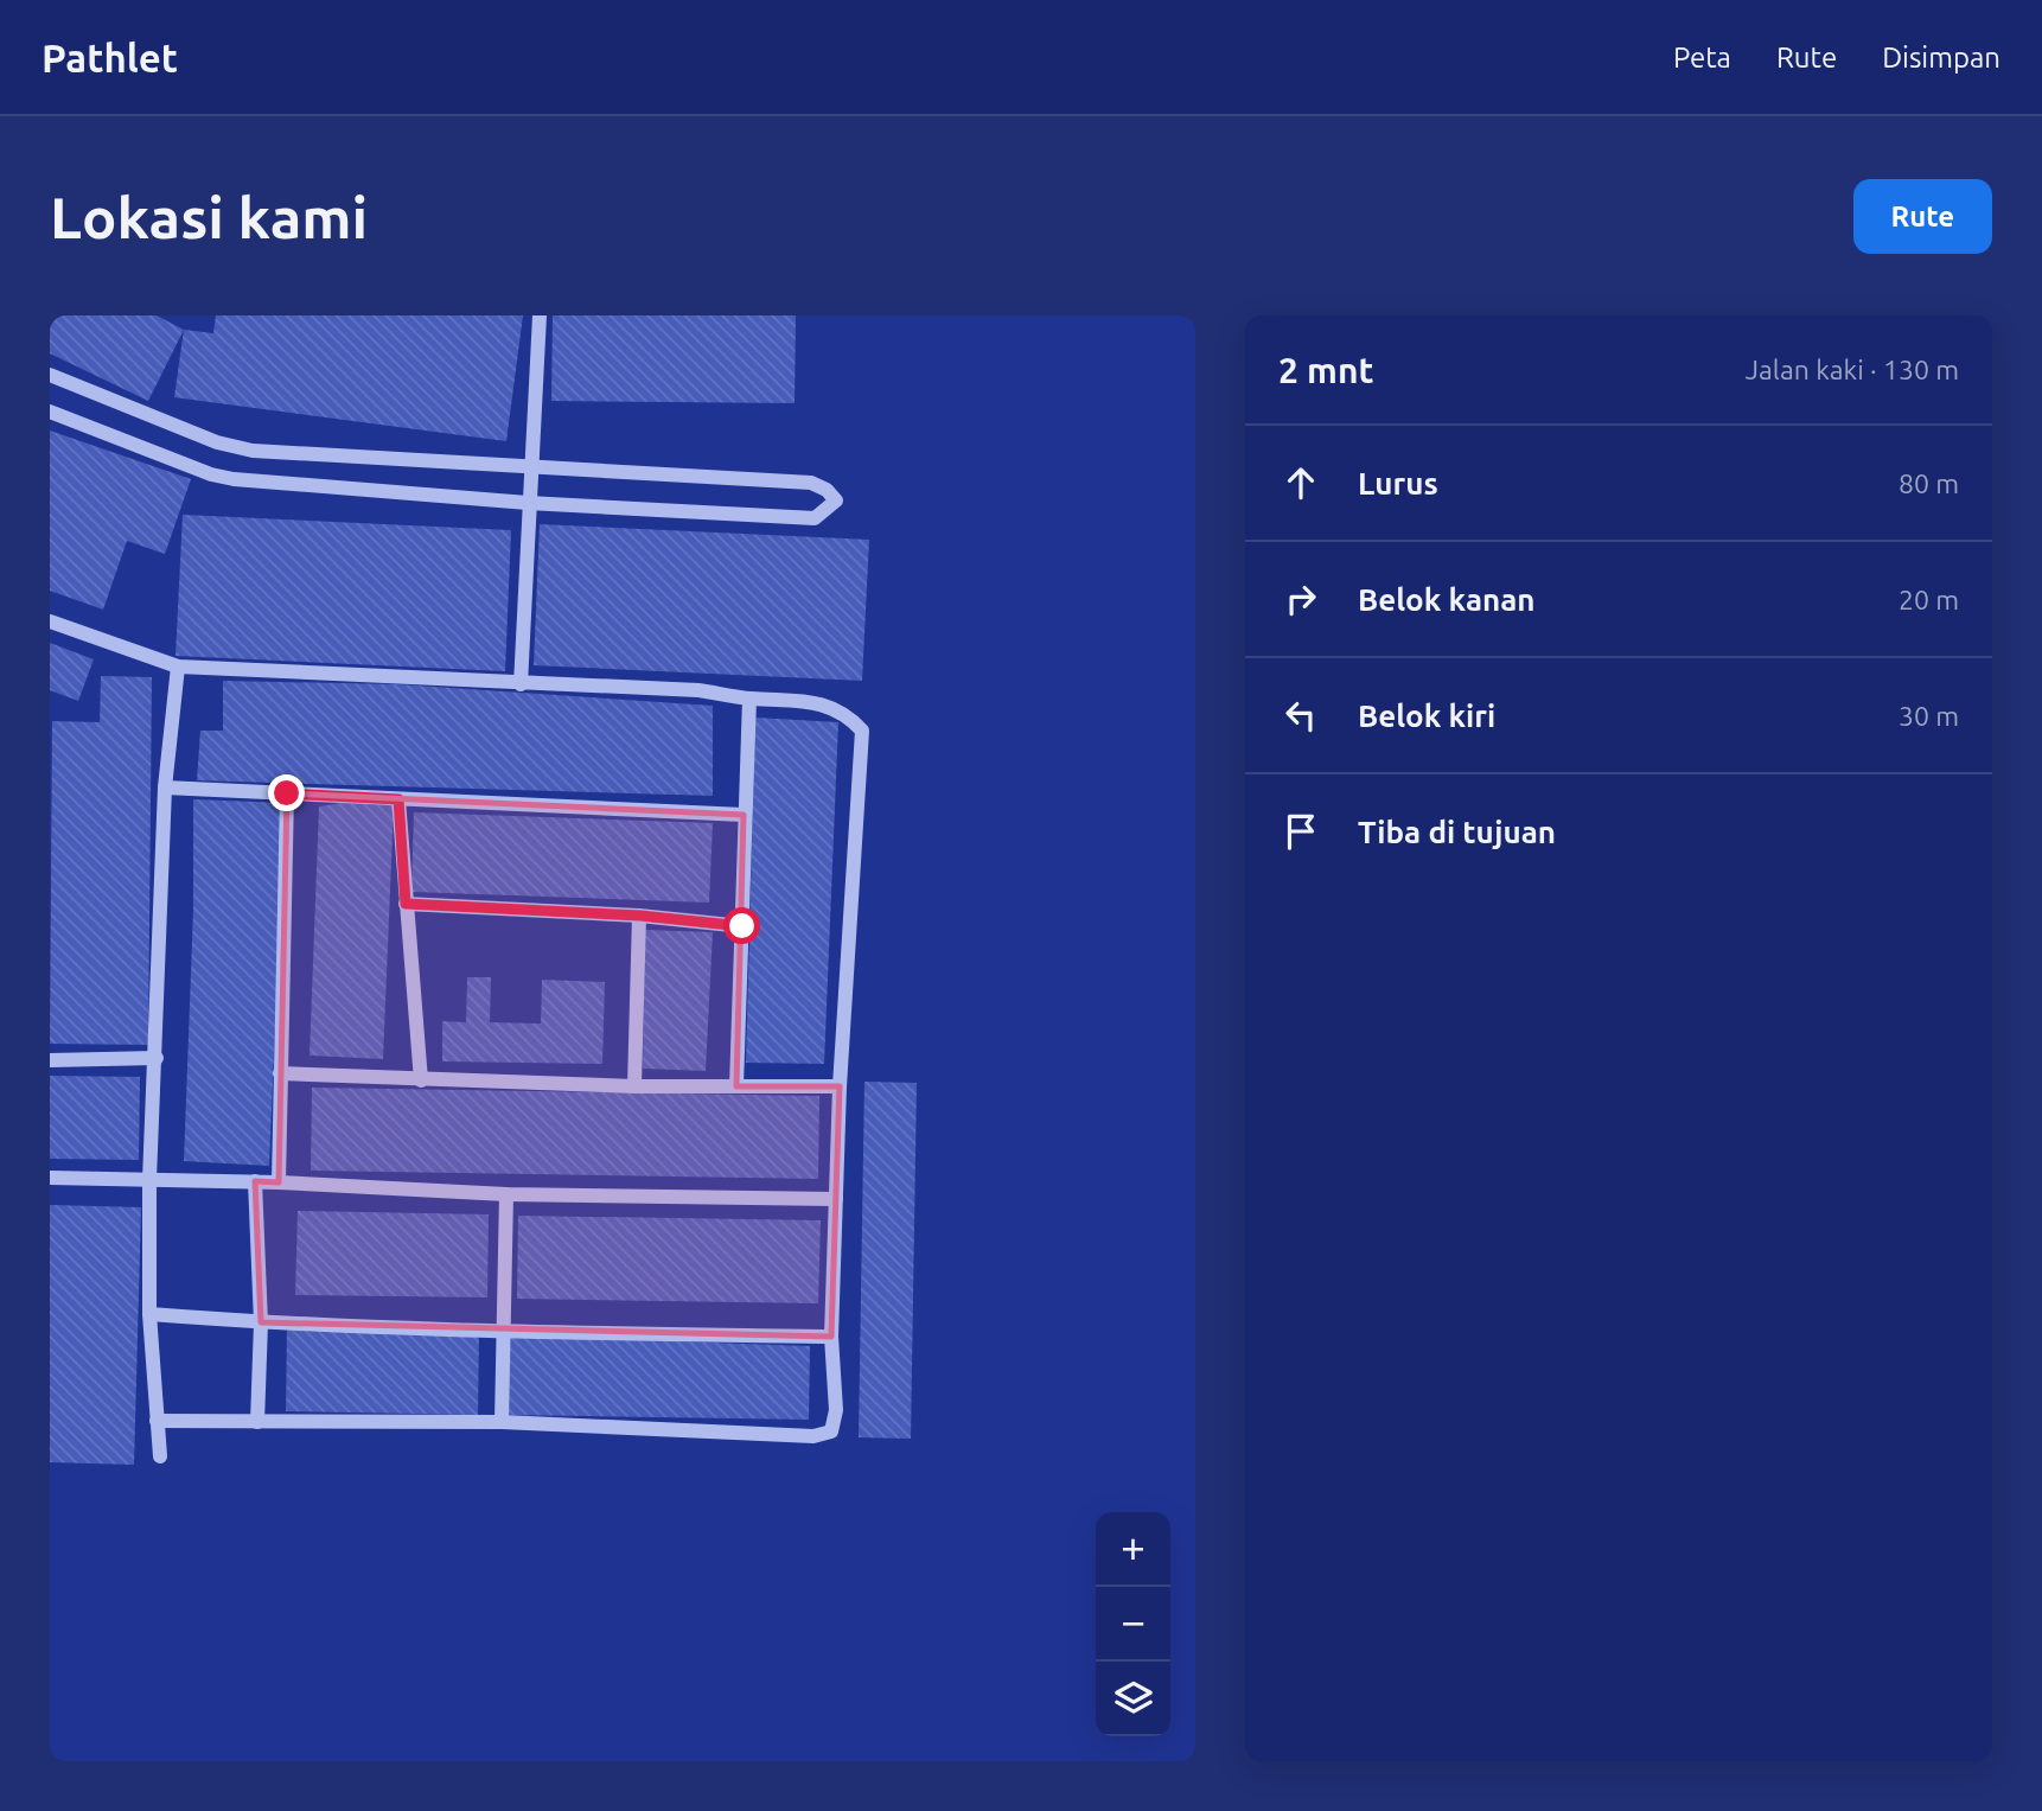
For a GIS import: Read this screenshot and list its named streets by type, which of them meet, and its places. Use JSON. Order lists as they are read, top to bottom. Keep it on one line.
{"page":{"header":"Pathlet","nav":["Peta","Rute","Disimpan"],"buttons":"Rute","title":"Lokasi kami","heading":["2 mnt","Jalan kaki · 130 m"],"list":[["Lurus","80 m"],["Belok kanan","20 m"],["Belok kiri","30 m"],"Tiba di tujuan"],"map_buttons":["+","−"]}}
